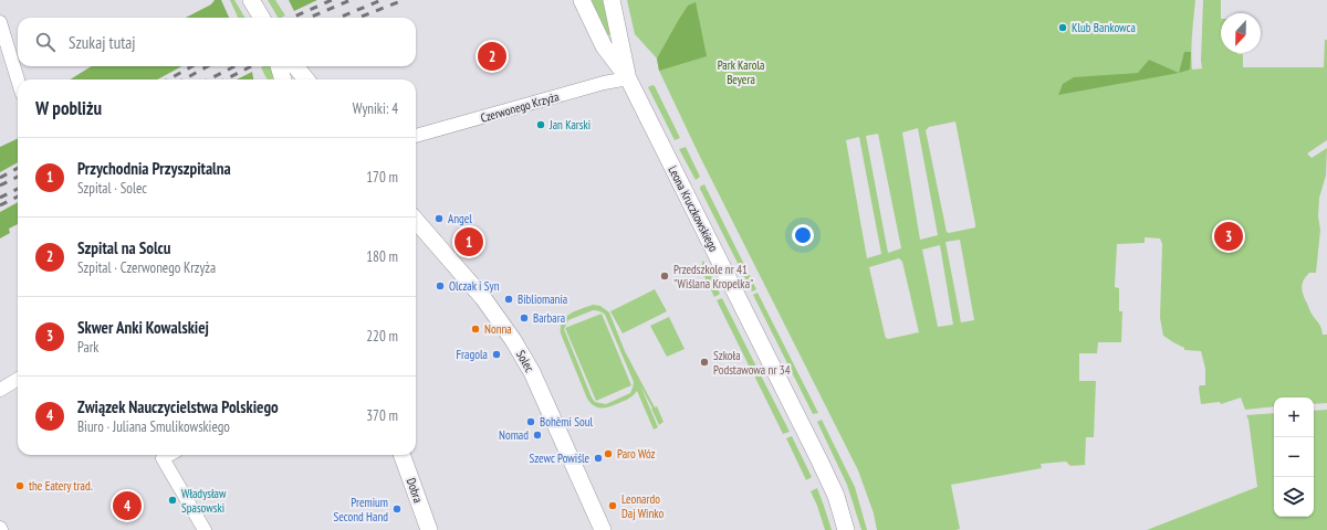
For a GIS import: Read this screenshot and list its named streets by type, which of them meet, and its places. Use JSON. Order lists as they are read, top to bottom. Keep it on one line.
{"streets":{"street":["Czerwonego Krzyża","Leona Kruczkowskiego","Solec","Dobra"]},"crossings":[["Czerwonego Krzyża","Leona Kruczkowskiego"]],"parks":["Park Karola Beyera"],"places":["Klub Bankowca","Jan Karski","Angel","Przedszkole nr 41 \"Wiślana Kropelka\"","Olczak i Syn","Bibliomania","Barbara","Nonna","Fragola","Szkoła Podstawowa nr 34","Bohèmi Soul","Nomad","Paro Wóz","Szewc Powiśle","the Eatery trad.","Władysław Spasowski","Leonardo Daj Winko","Premium Second Hand"],"north":"bottom","page":{"search":"Szukaj tutaj","pins":["2","3","1","4"],"heading":["W pobliżu","Wyniki: 4"],"list":[{"mark":"1","name":"Przychodnia Przyszpitalna","note":"Szpital · Solec","value":"170 m"},{"mark":"2","name":"Szpital na Solcu","note":"Szpital · Czerwonego Krzyża","value":"180 m"},{"mark":"3","name":"Skwer Anki Kowalskiej","note":"Park","value":"220 m"},{"mark":"4","name":"Związek Nauczycielstwa Polskiego","note":"Biuro · Juliana Smulikowskiego","value":"370 m"}],"map_buttons":["+","−"]}}
